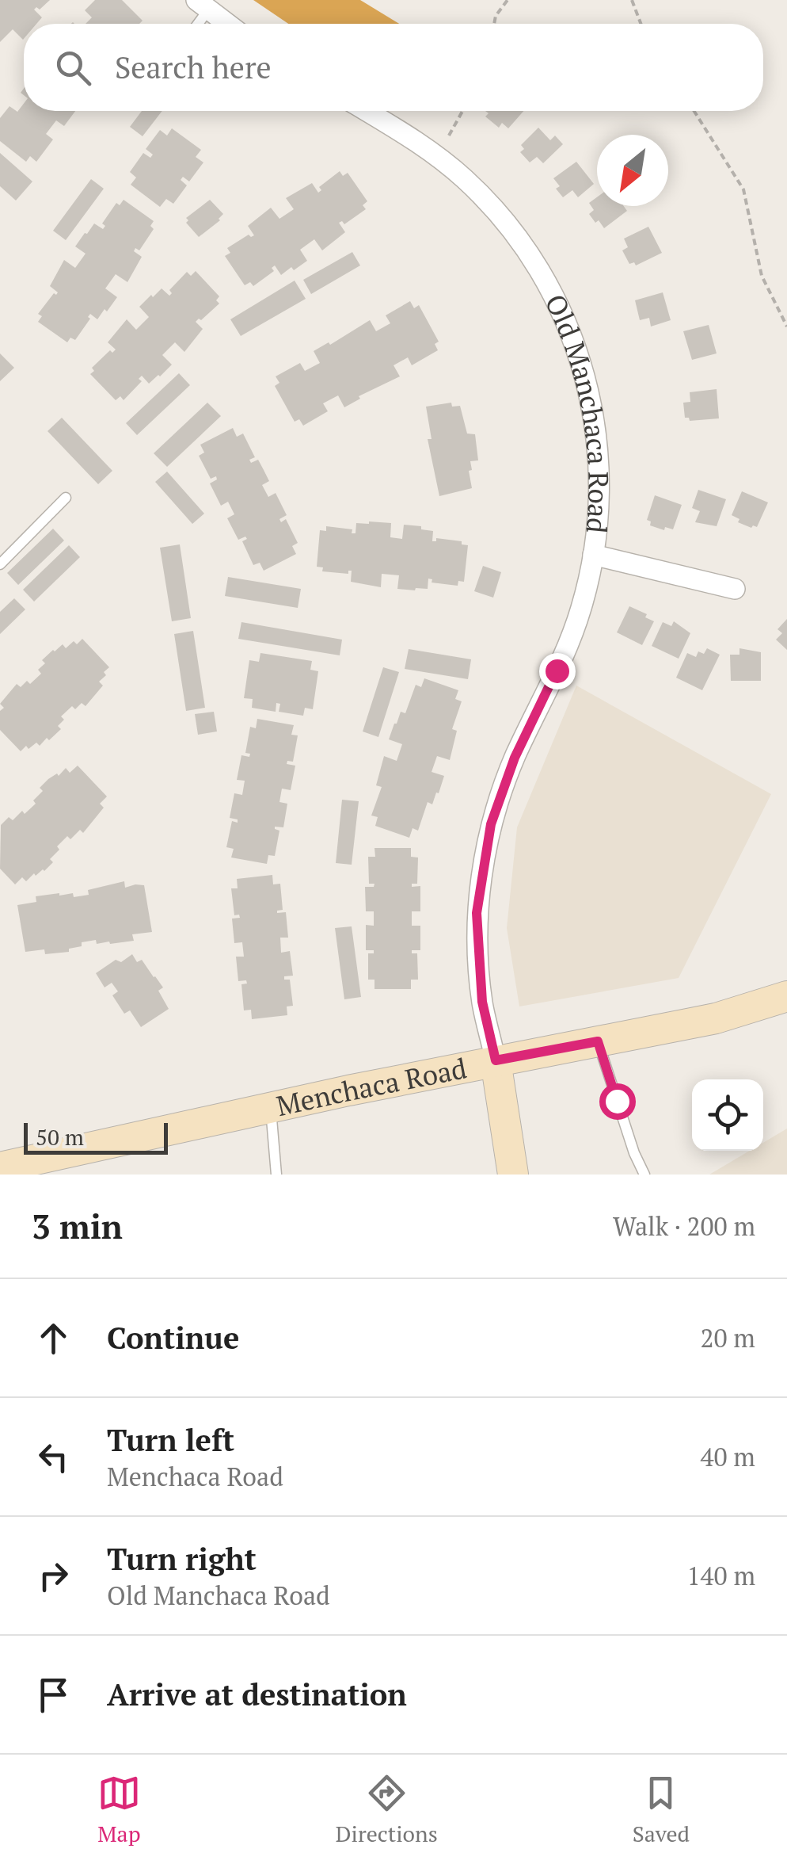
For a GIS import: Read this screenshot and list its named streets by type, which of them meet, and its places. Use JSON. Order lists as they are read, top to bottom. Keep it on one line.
{"streets":{"main road":["Old Manchaca Road","Menchaca Road"]},"crossings":[["Old Manchaca Road","Menchaca Road"]],"scale_bar":"50 m","north":"bottom left","page":{"search":"Search here","scale":"50 m","heading":["3 min","Walk · 200 m"],"list":[["Continue","20 m"],["Turn left","Menchaca Road","40 m"],["Turn right","Old Manchaca Road","140 m"],"Arrive at destination"],"nav":["Map","Directions","Saved"]}}
